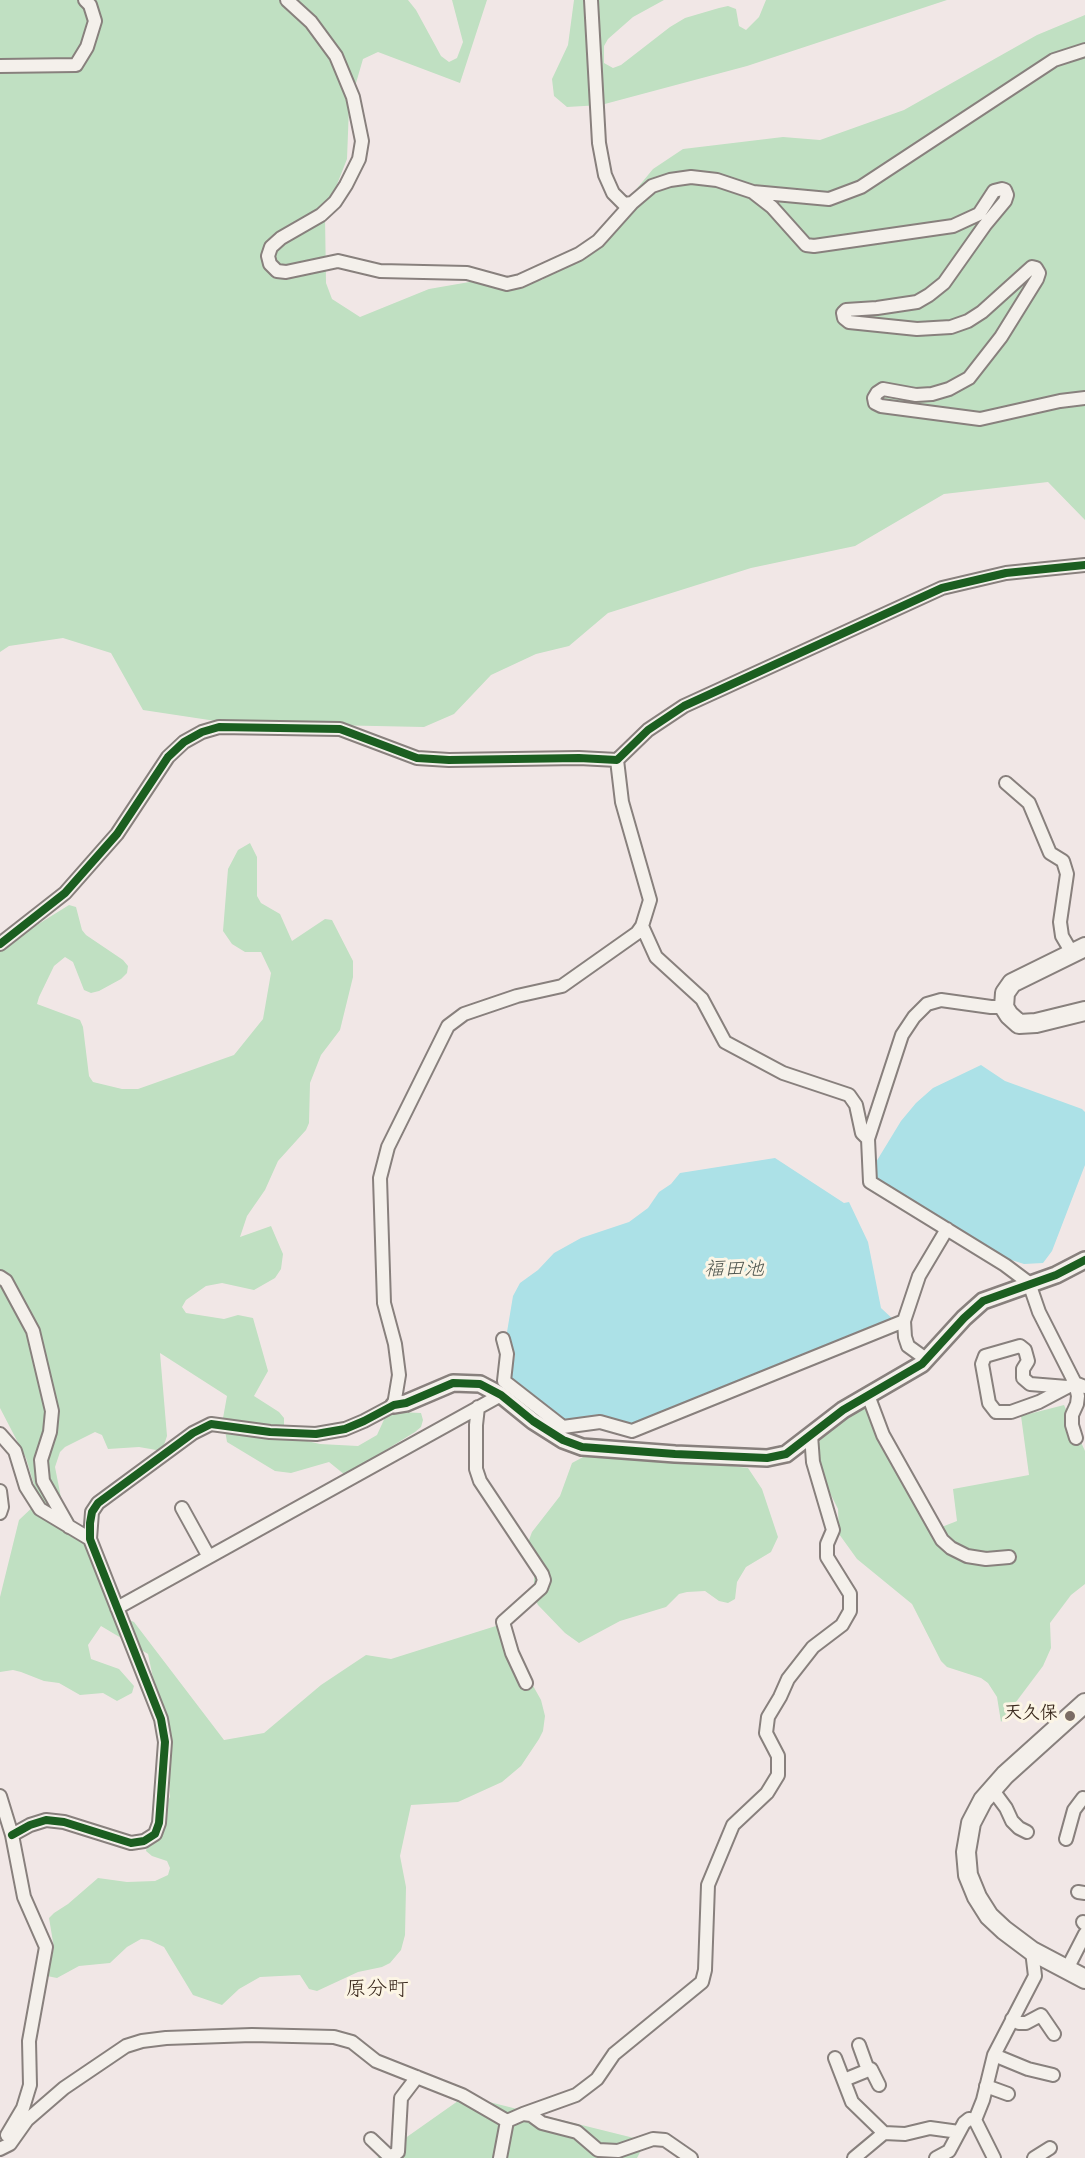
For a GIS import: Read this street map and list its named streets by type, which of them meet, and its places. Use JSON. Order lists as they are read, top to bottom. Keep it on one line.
{"districts":["原分町"],"water":["福田池"],"places":["天久保"]}
